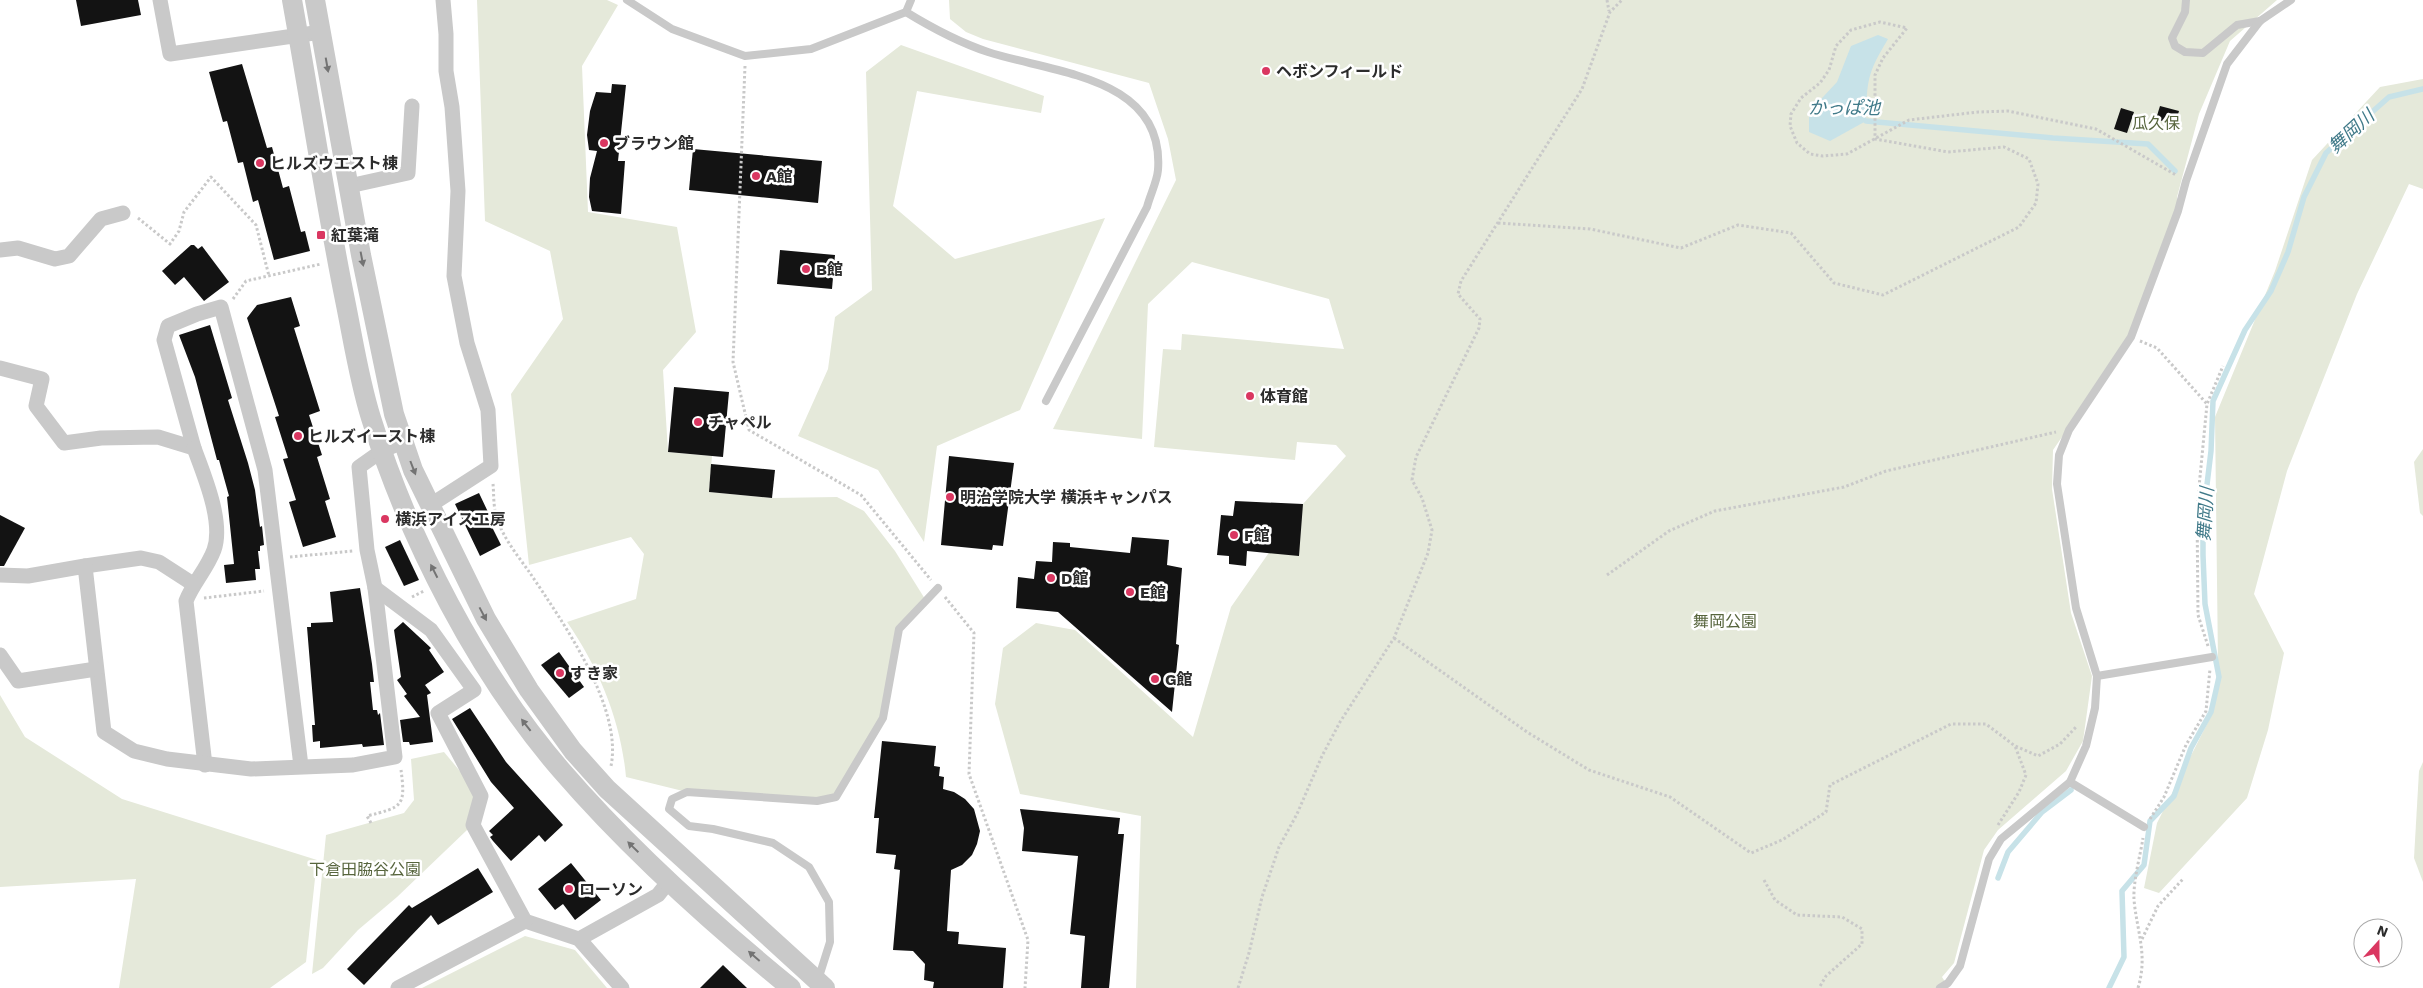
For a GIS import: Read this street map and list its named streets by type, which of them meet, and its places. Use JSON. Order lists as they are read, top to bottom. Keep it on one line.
{"water":["かっぱ池","舞岡川"],"parks":["瓜久保","舞岡公園","下倉田脇谷公園"],"places":{"other":["ヘボンフィールド","ブラウン館","ヒルズウエスト棟","A館","B館","体育館","チャペル","ヒルズイースト棟","明治学院大学 横浜キャンパス","横浜アイス工房","F館","D館","E館","すき家","G館","ローソン"],"transit":["紅葉滝"]},"north":"top"}
